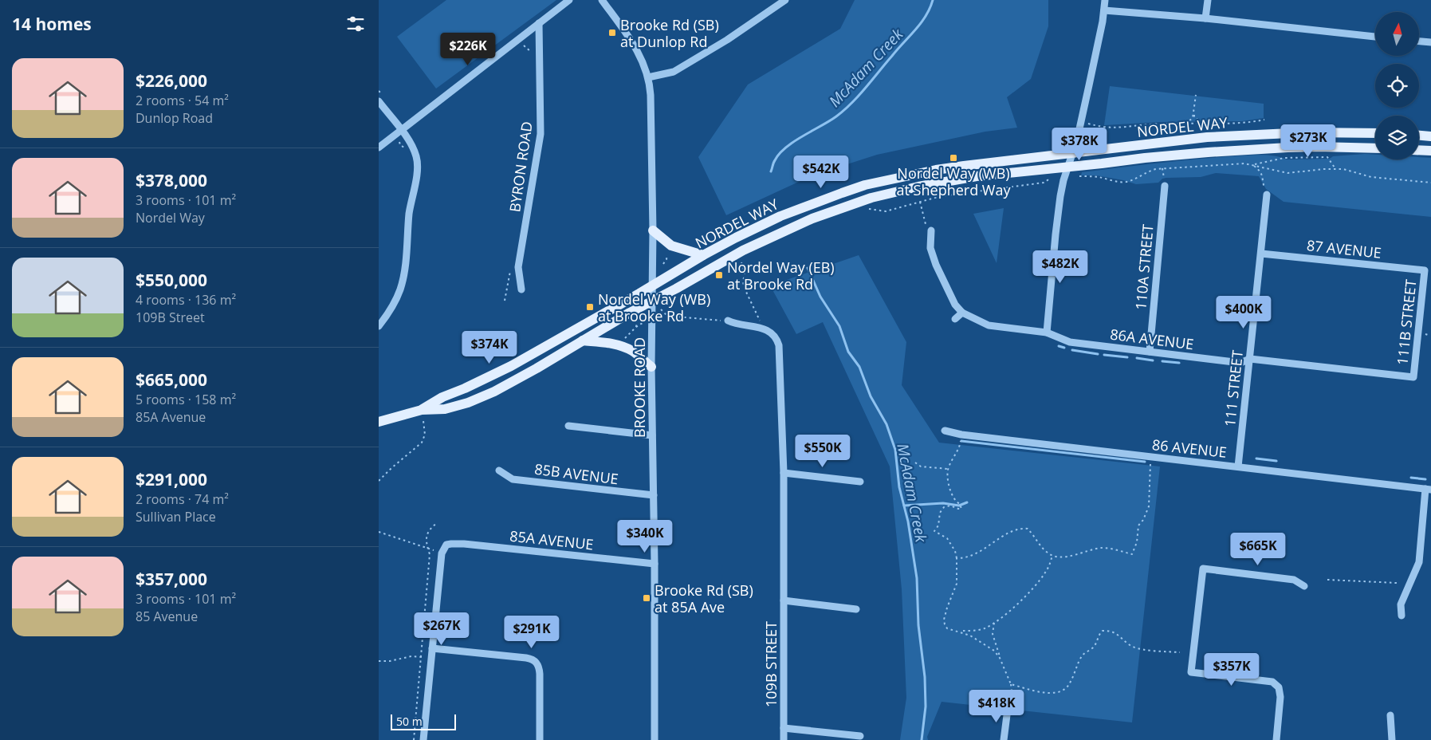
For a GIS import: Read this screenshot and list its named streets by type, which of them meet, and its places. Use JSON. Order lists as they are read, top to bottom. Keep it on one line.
{"streets":{"main road":["NORDEL WAY"],"street":["BYRON ROAD","87 AVENUE","110A STREET","111B STREET","86A AVENUE","BROOKE ROAD","111 STREET","86 AVENUE","85B AVENUE","85A AVENUE","109B STREET"]},"crossings":[["NORDEL WAY","BROOKE ROAD"],["87 AVENUE","111B STREET"],["87 AVENUE","111 STREET"],["110A STREET","86A AVENUE"],["111B STREET","86A AVENUE"],["86A AVENUE","111 STREET"],["BROOKE ROAD","85B AVENUE"],["BROOKE ROAD","85A AVENUE"],["111 STREET","86 AVENUE"]],"water":["McAdam Creek"],"places":{"transit":["Brooke Rd (SB) at Dunlop Rd","Nordel Way (WB) at Shepherd Way","Nordel Way (EB) at Brooke Rd","Nordel Way (WB) at Brooke Rd","Brooke Rd (SB) at 85A Ave"]},"scale_bar":"50 m","north":"top","page":{"heading":"14 homes","price":["$226K","$273K","$378K","$542K","$482K","$400K","$374K","$550K","$340K","$665K","$267K","$291K","$357K","$418K"],"list":[{"name":"$226,000","note":"2 rooms · 54 m² · Dunlop Road"},{"name":"$378,000","note":"3 rooms · 101 m² · Nordel Way"},{"name":"$550,000","note":"4 rooms · 136 m² · 109B Street"},{"name":"$665,000","note":"5 rooms · 158 m² · 85A Avenue"},{"name":"$291,000","note":"2 rooms · 74 m² · Sullivan Place"},{"name":"$357,000","note":"3 rooms · 101 m² · 85 Avenue"}],"scale":"50 m"}}
